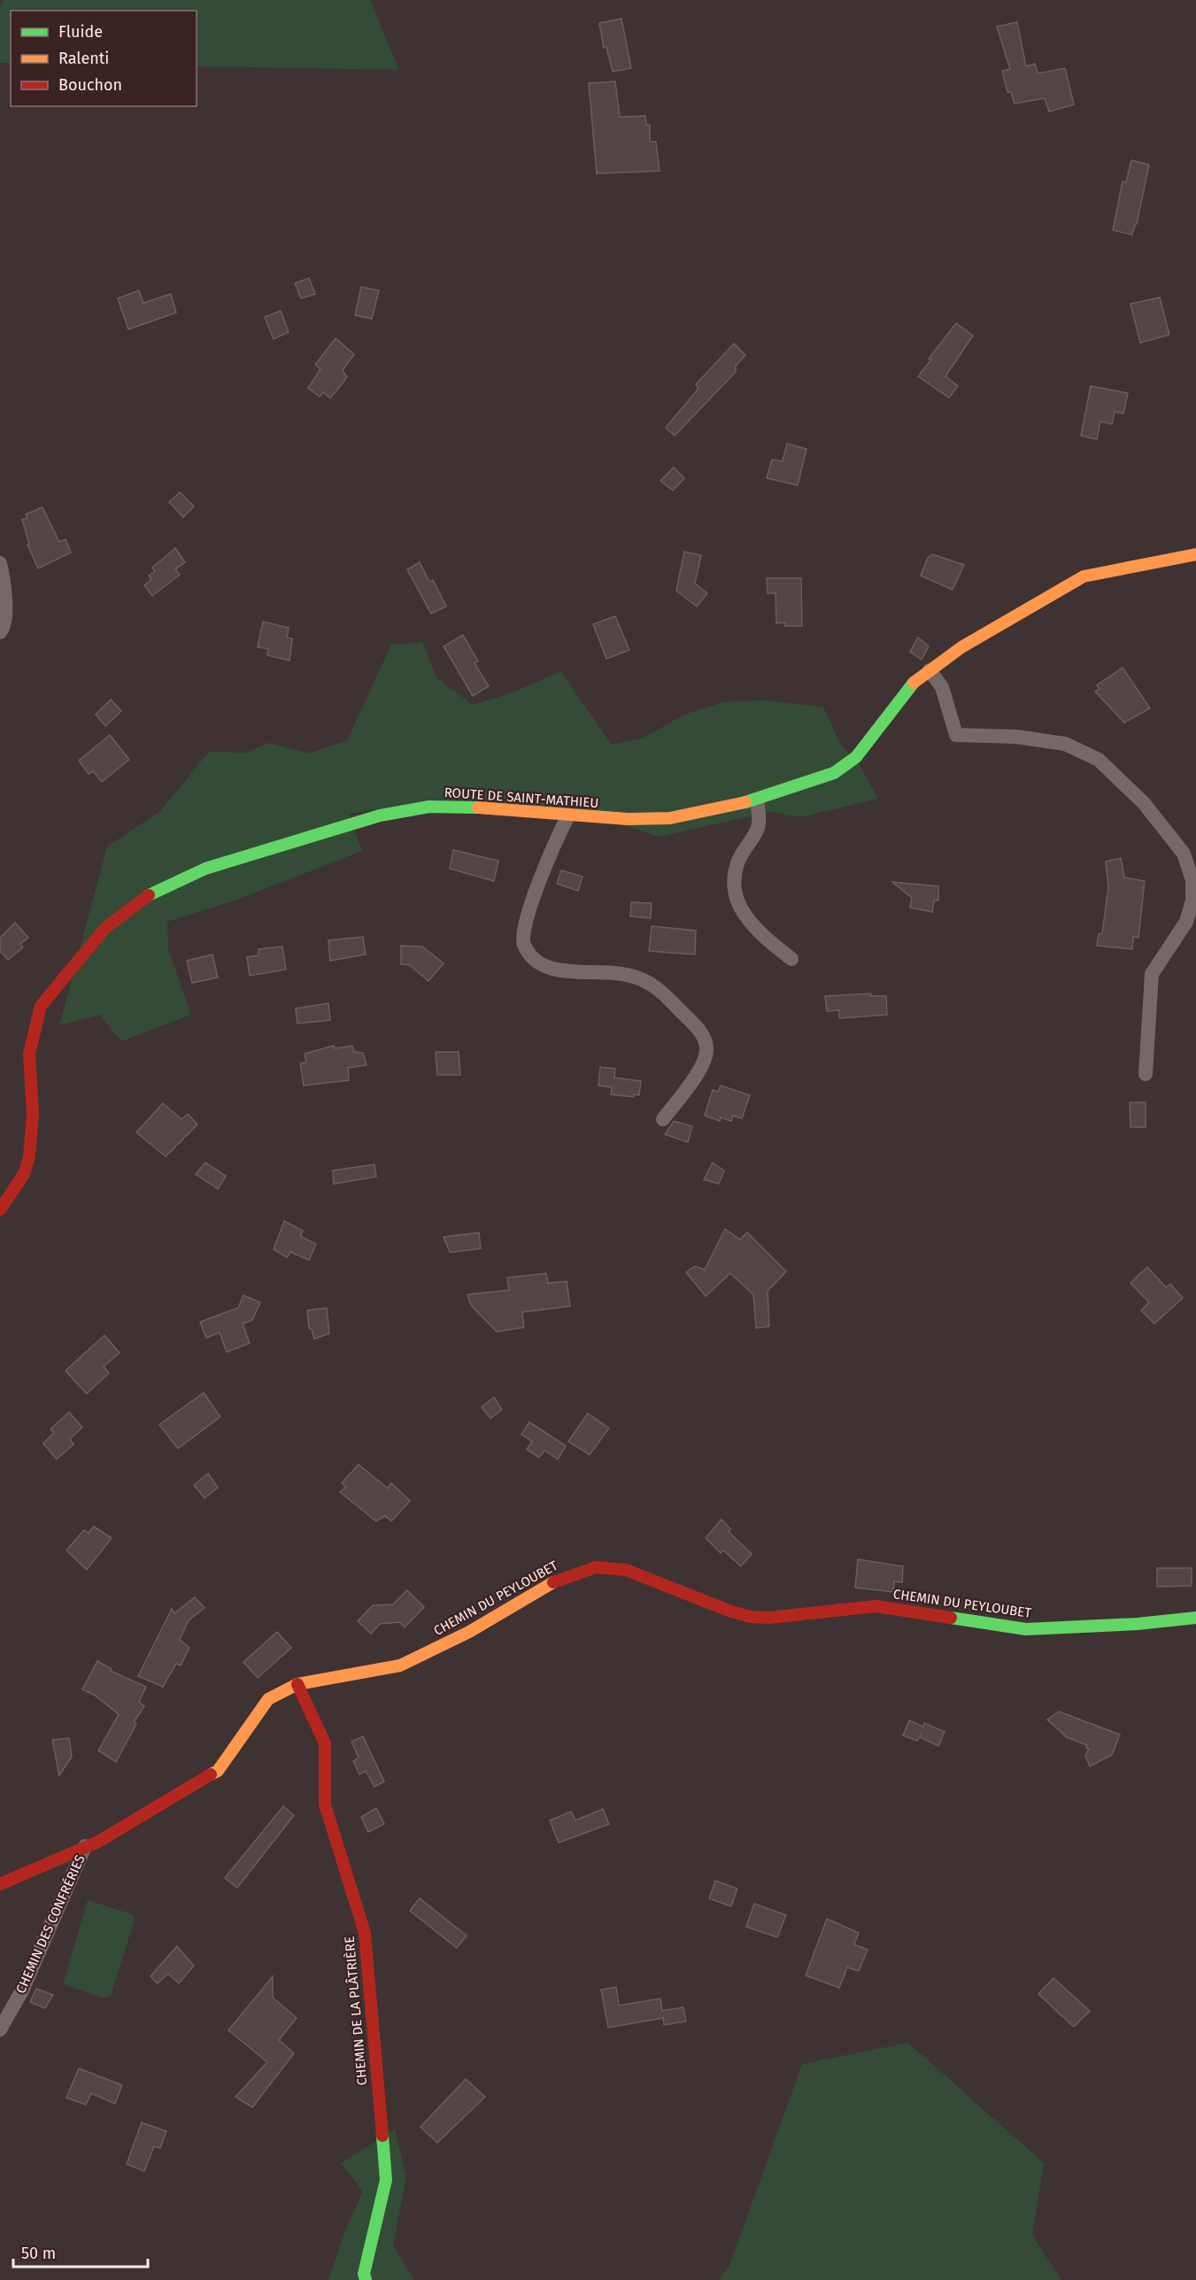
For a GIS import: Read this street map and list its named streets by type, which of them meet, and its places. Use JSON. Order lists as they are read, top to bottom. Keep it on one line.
{"streets":{"street":["ROUTE DE SAINT-MATHIEU","CHEMIN DU PEYLOUBET","CHEMIN DES CONFRÉRIES","CHEMIN DE LA PLÂTRIÈRE"]},"crossings":[["CHEMIN DU PEYLOUBET","CHEMIN DES CONFRÉRIES"],["CHEMIN DU PEYLOUBET","CHEMIN DE LA PLÂTRIÈRE"]],"legend":["Fluide","Ralenti","Bouchon"],"scale_bar":"50 m"}
